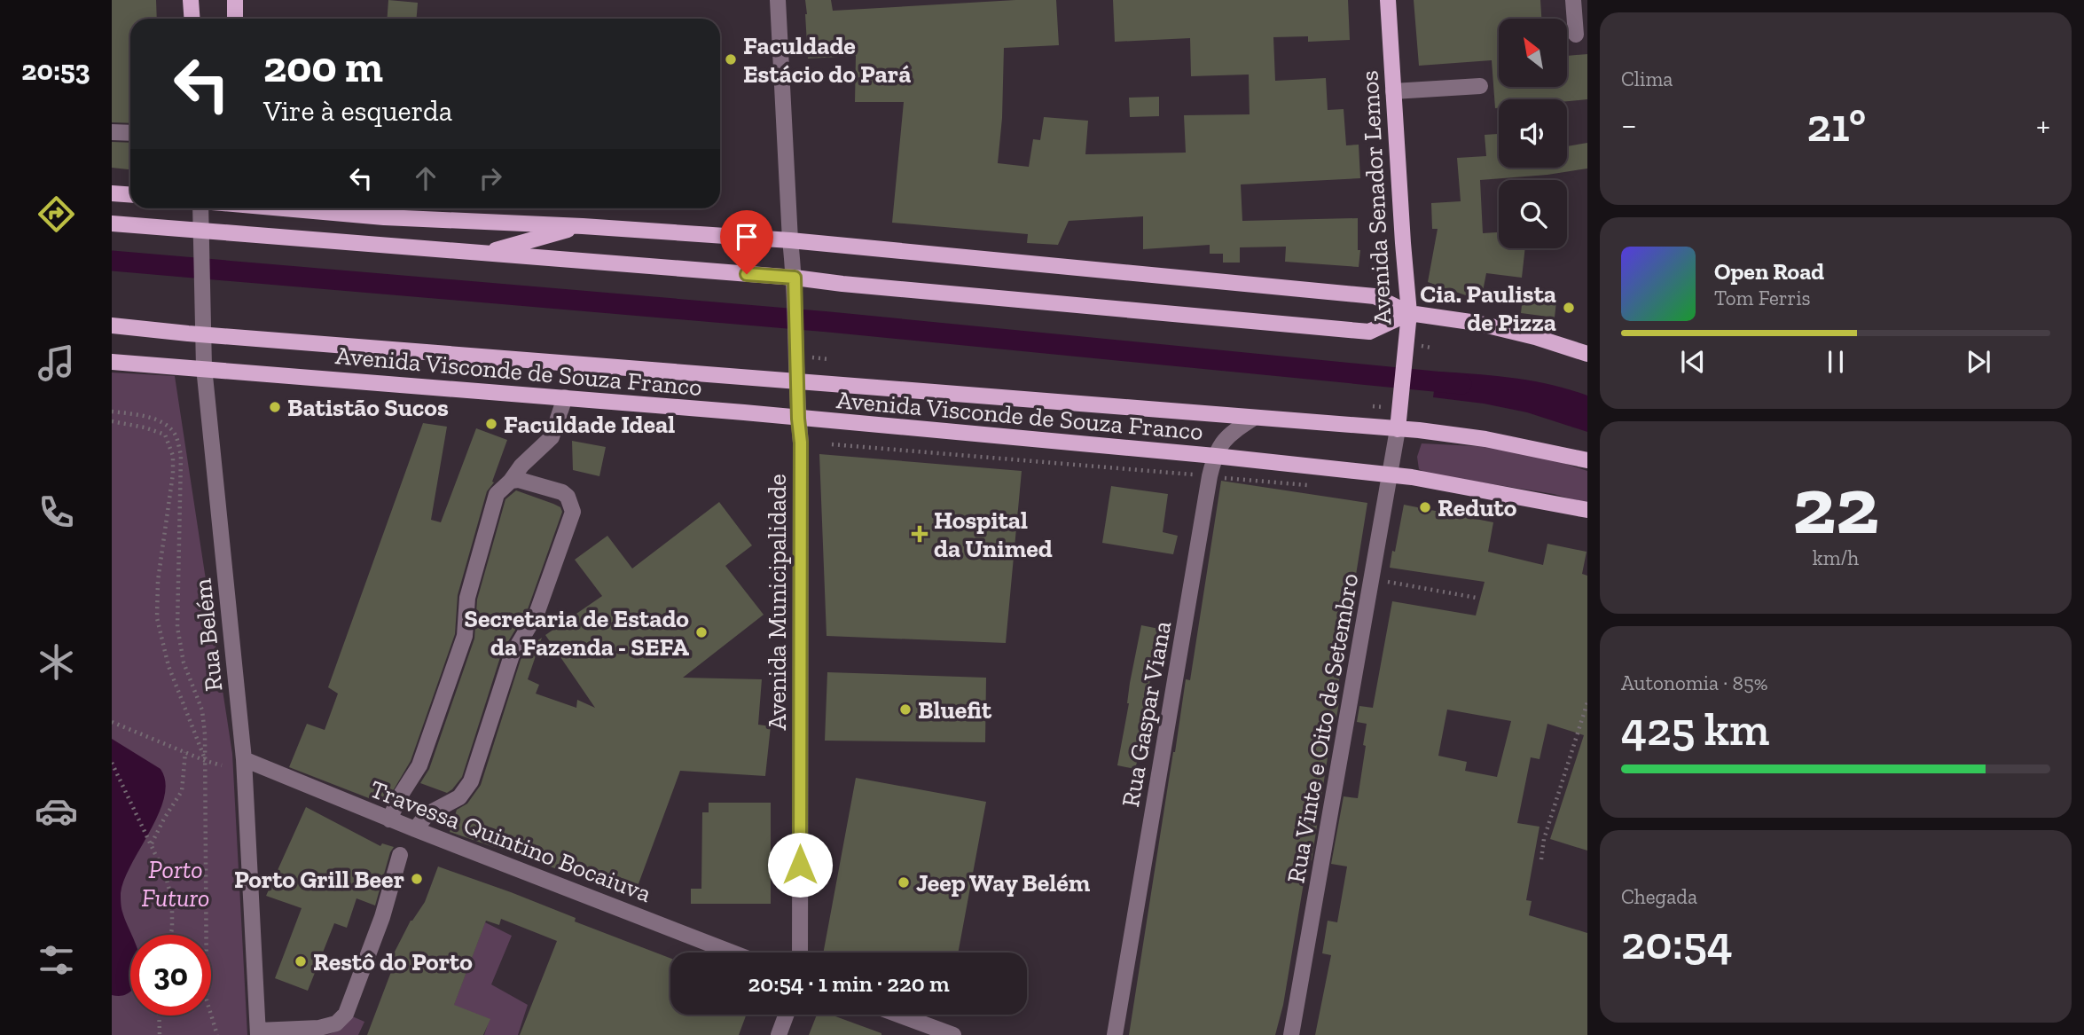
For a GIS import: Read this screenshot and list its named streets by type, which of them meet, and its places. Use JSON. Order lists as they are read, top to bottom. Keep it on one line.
{"streets":{"main road":["Avenida Senador Lemos","Avenida Visconde de Souza Franco"],"street":["Avenida Municipalidade","Rua Belém","Rua Gaspar Viana","Rua Vinte e Oito de Setembro","Travessa Quintino Bocaiuva"]},"crossings":[["Avenida Senador Lemos","Avenida Visconde de Souza Franco"],["Avenida Senador Lemos","Rua Vinte e Oito de Setembro"],["Avenida Visconde de Souza Franco","Avenida Municipalidade"],["Avenida Visconde de Souza Franco","Rua Belém"],["Avenida Visconde de Souza Franco","Rua Gaspar Viana"],["Avenida Visconde de Souza Franco","Rua Vinte e Oito de Setembro"],["Rua Belém","Travessa Quintino Bocaiuva"]],"parks":["Porto Futuro"],"places":{"other":["Faculdade Estácio do Pará","Cia. Paulista de Pizza","Batistão Sucos","Faculdade Ideal","Reduto","Secretaria de Estado da Fazenda - SEFA","Bluefit","Porto Grill Beer","Jeep Way Belém","Restô do Porto"],"health":["Hospital da Unimed"]},"north":"top left","page":{"tabs":"20:53","tile":["Clima",["22","km/h"],["Autonomia · 85%","425 km"],["Chegada","20:54"]],"turn":["200 m","Vire à esquerda"],"heat":["−","21°","+"],"song":["Open Road","Tom Ferris"],"limit":"30","trip":"20:54 · 1 min · 220 m"}}
